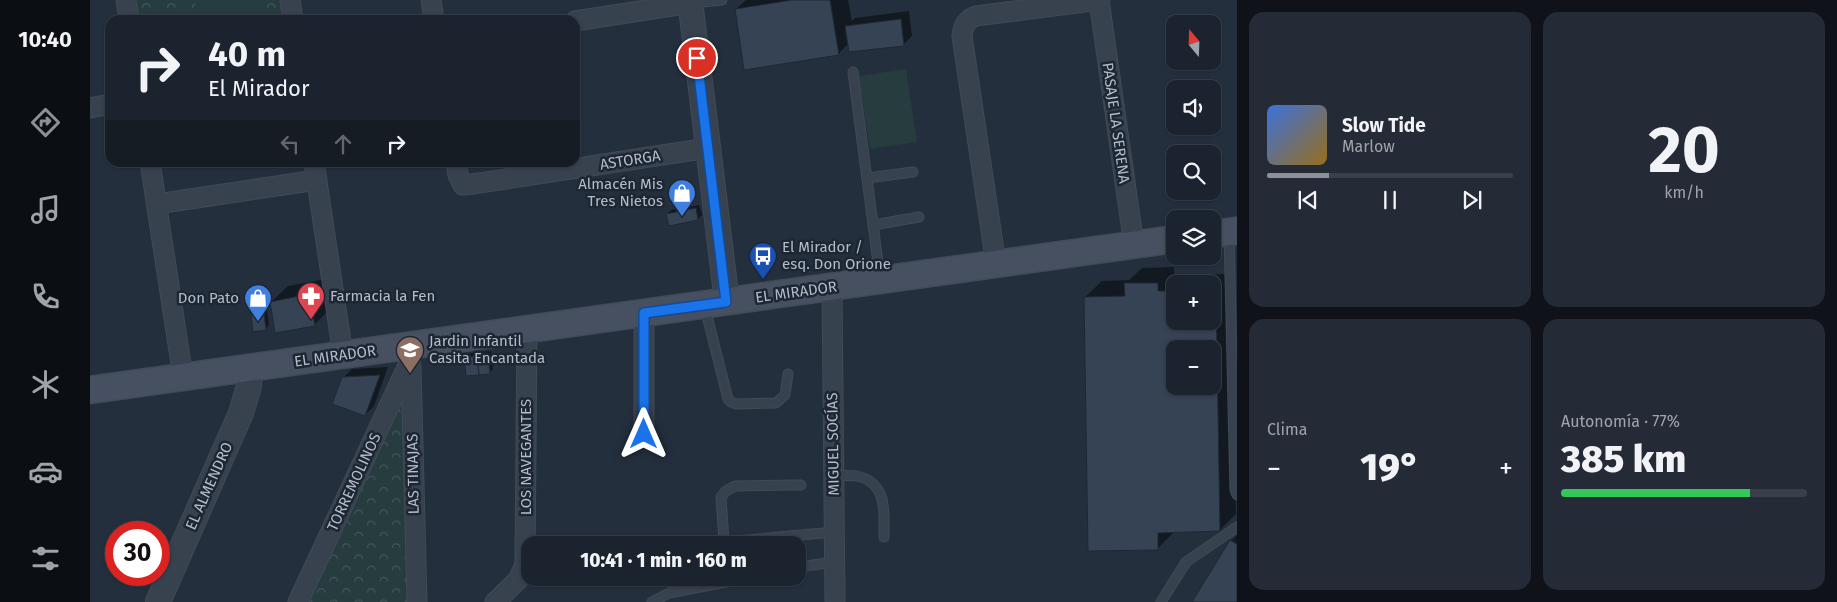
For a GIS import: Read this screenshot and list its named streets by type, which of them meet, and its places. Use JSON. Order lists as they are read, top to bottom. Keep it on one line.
{"streets":{"main road":["EL MIRADOR"],"street":["PASAJE LA SERENA","ASTORGA","MIGUEL SOCÍAS","LOS NAVEGANTES","LAS TINAJAS","TORREMOLINOS","EL ALMENDRO"]},"crossings":[["PASAJE LA SERENA","EL MIRADOR"],["EL MIRADOR","MIGUEL SOCÍAS"],["EL MIRADOR","LOS NAVEGANTES"],["EL MIRADOR","LAS TINAJAS"],["EL MIRADOR","TORREMOLINOS"],["EL MIRADOR","EL ALMENDRO"],["LAS TINAJAS","TORREMOLINOS"]],"places":{"shop":["Almacén Mis Tres Nietos","Don Pato"],"bus stop":["El Mirador / esq. Don Orione"],"pharmacy":["Farmacia la Fen"],"school or university":["Jardin Infantil Casita Encantada"]},"north":"top","page":{"tabs":"10:40","tile":[["20","km/h"],"Clima",["Autonomía · 77%","385 km"]],"map_buttons":["+","−"],"turn":["40 m","El Mirador"],"song":["Slow Tide","Marlow"],"heat":["−","19°","+"],"limit":"30","trip":"10:41 · 1 min · 160 m"}}
